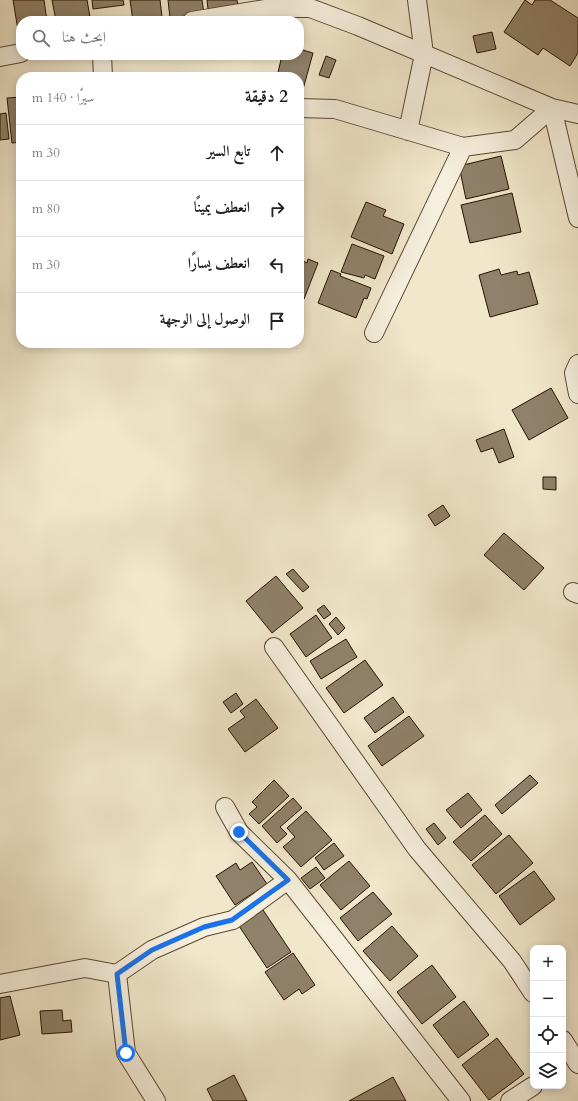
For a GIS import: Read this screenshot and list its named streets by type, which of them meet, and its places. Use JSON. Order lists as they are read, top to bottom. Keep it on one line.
{"page":{"search":"ابحث هنا","heading":["2 دقيقة","سيرًا · 140 m"],"list":[["تابع السير","30 m"],["انعطف يمينًا","80 m"],["انعطف يسارًا","30 m"],"الوصول إلى الوجهة"],"map_buttons":["+","−"]}}
